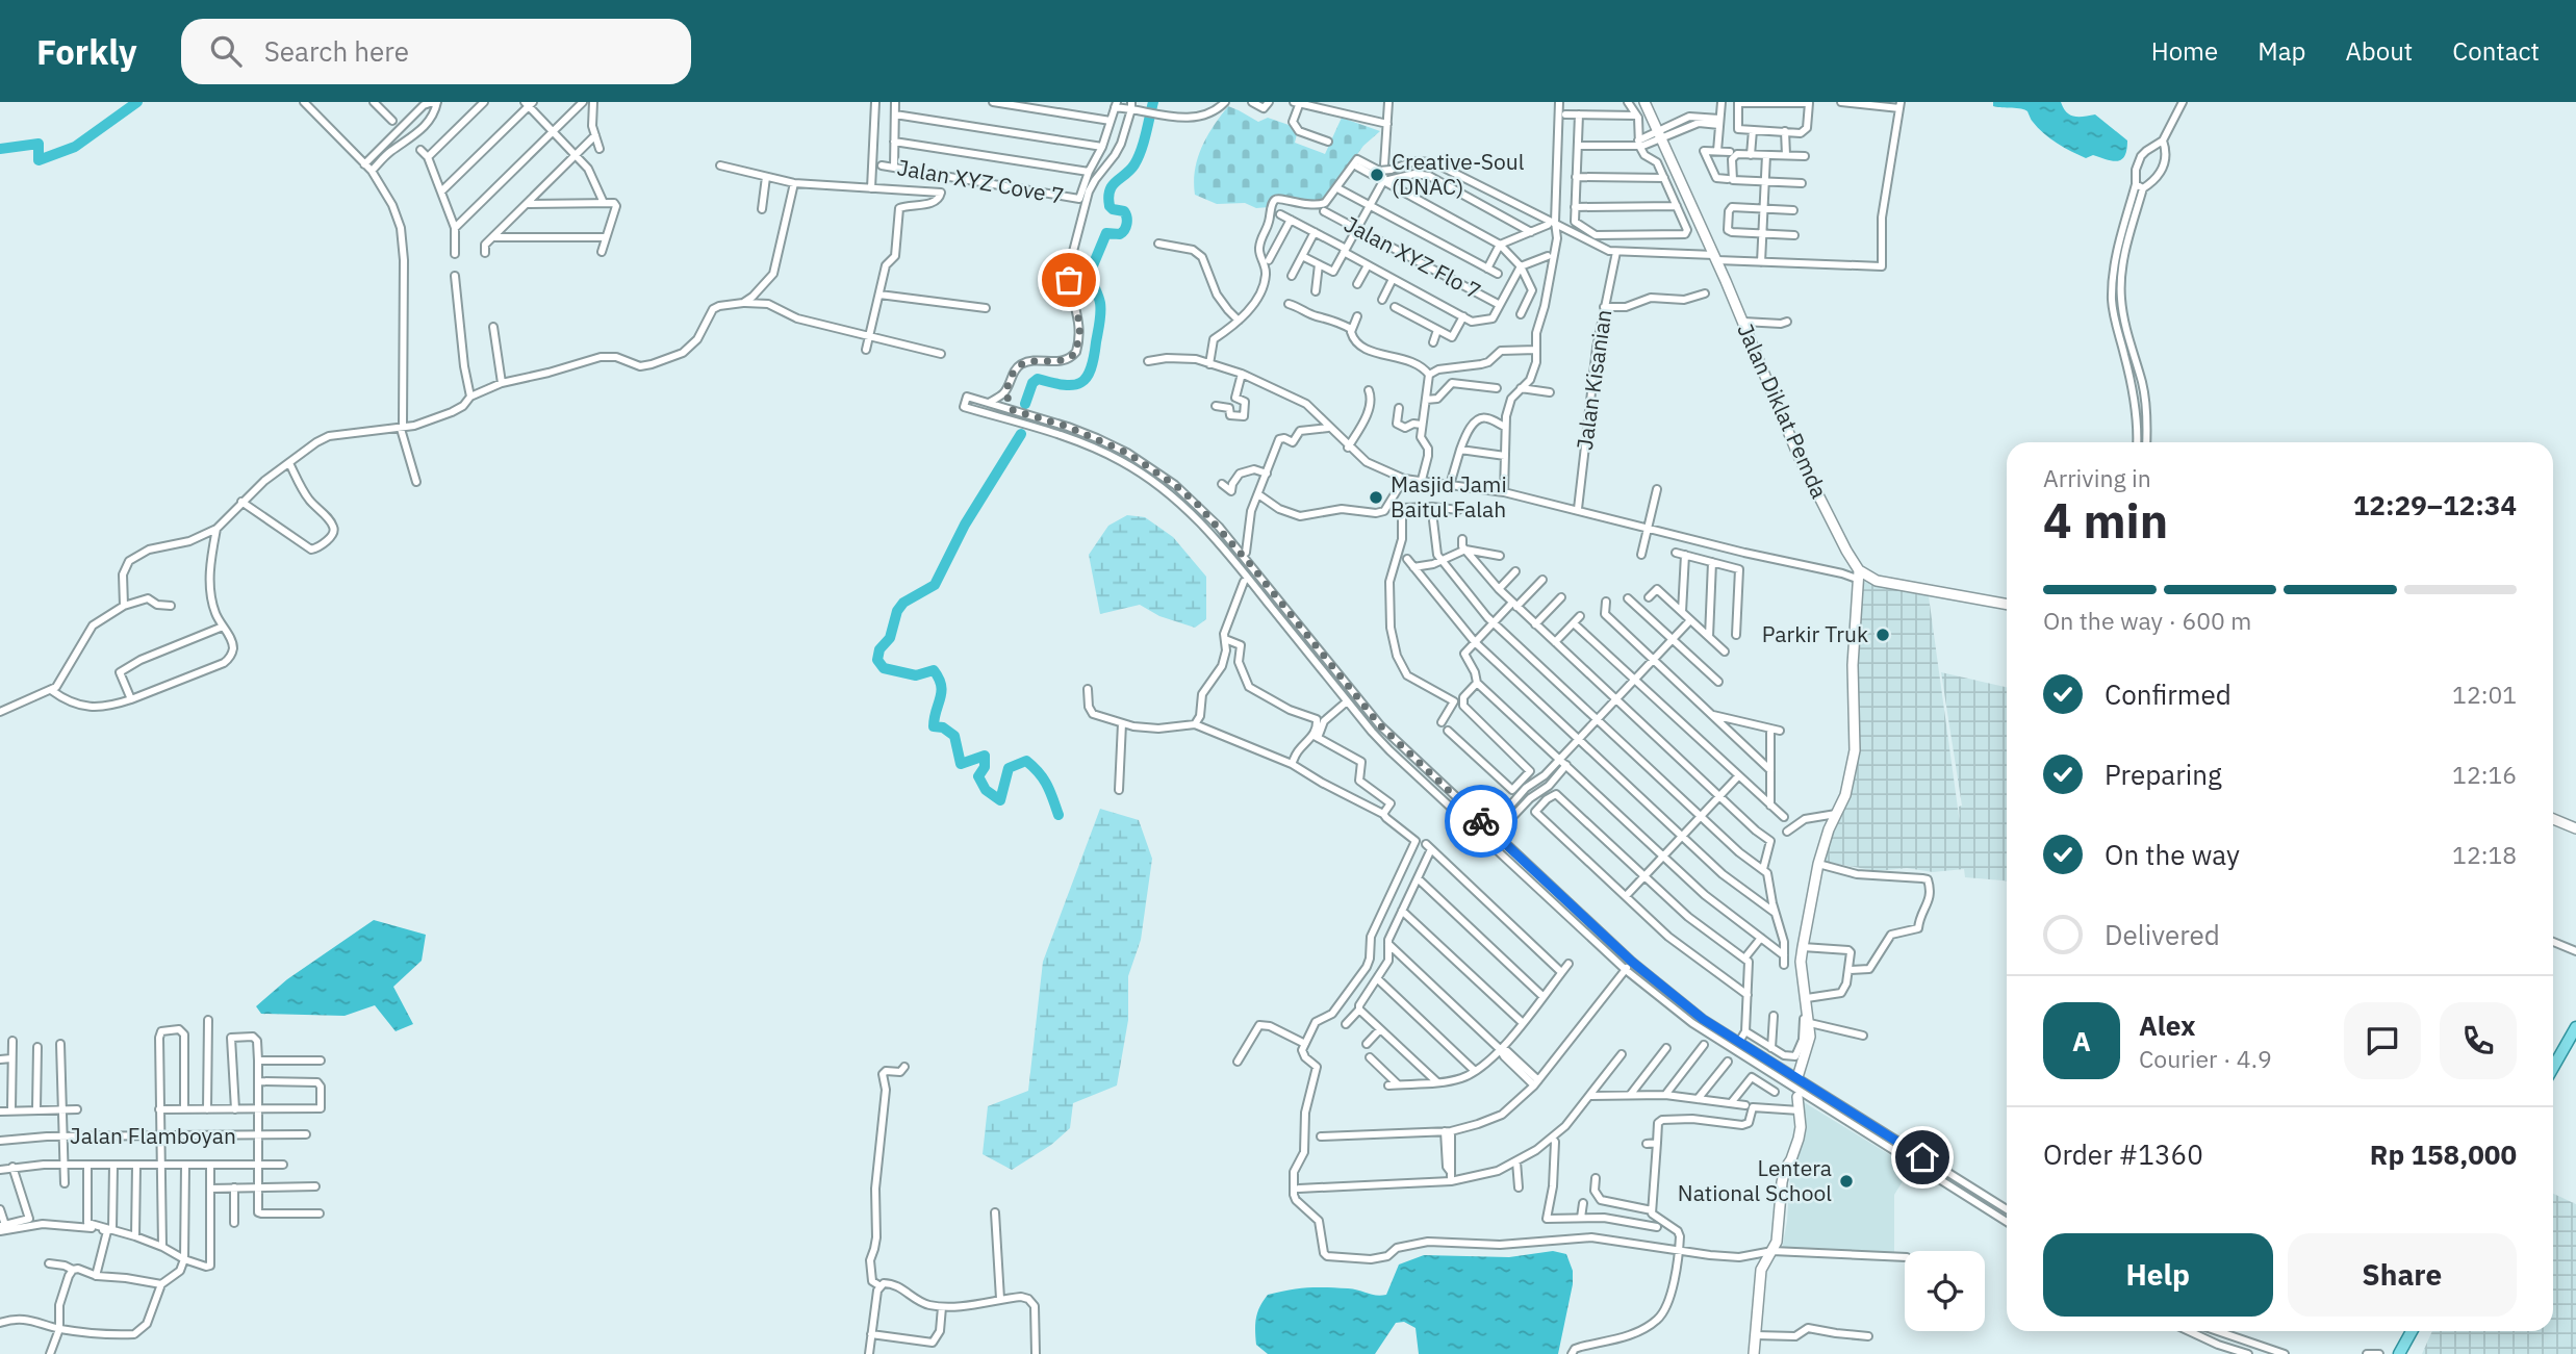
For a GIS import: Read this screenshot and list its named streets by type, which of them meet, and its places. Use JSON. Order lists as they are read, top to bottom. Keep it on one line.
{"streets":{"street":["Jalan XYZ Cove 7","Jalan XYZ Flo 7","Jalan Kisanian","Jalan Diklat Pemda","Jalan Flamboyan"]},"places":["Creative-Soul (DNAC)","Masjid Jami Baitul Falah","Parkir Truk","Lentera National School"],"page":{"header":"Forkly","search":"Search here","nav":["Home","Map","About","Contact"],"heading":["4 min","Arriving in","12:29–12:34"],"panel":["Alex","Courier · 4.9","Order #1360","Rp 158,000"],"bar":"On the way · 600 m","list":[["Confirmed","12:01"],["Preparing","12:16"],["On the way","12:18"],"Delivered"],"round":"A","buttons":["Help","Share"]}}
